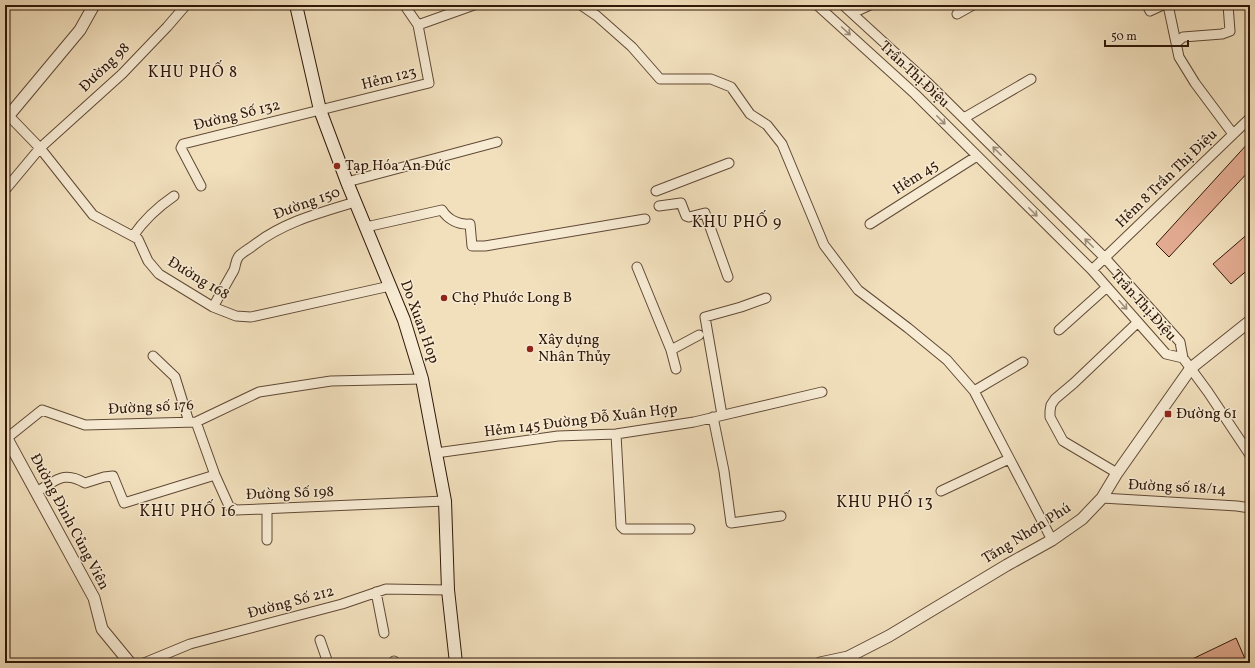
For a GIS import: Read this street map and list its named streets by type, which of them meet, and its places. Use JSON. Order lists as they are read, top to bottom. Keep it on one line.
{"streets":{"main road":["Do Xuan Hop"],"street":["Đường 98","Trần Thị Điệu","Hẻm 123","Đường Số 132","Hẻm 45","Hẻm 8 Trần Thị Điệu","Đường 150","Đường 168","Đường số 176","Hẻm 145 Đường Đỗ Xuân Hợp","Đường số 18/14","Đường Số 198","Đường Đinh Củng Viên","Tăng Nhơn Phú","Đường Số 212"]},"crossings":[["Đường 98","Đường 168"],["Trần Thị Điệu","Hẻm 45"],["Trần Thị Điệu","Hẻm 8 Trần Thị Điệu"],["Hẻm 123","Đường Số 132"],["Hẻm 123","Do Xuan Hop"],["Đường Số 132","Do Xuan Hop"],["Đường 150","Đường 168"],["Đường 150","Do Xuan Hop"],["Đường 168","Do Xuan Hop"],["Do Xuan Hop","Đường số 176"],["Do Xuan Hop","Hẻm 145 Đường Đỗ Xuân Hợp"],["Do Xuan Hop","Đường Số 198"],["Do Xuan Hop","Đường Số 212"],["Đường số 176","Đường Số 198"],["Đường số 176","Đường Đinh Củng Viên"],["Đường số 18/14","Tăng Nhơn Phú"]],"districts":["KHU PHỐ 8","KHU PHỐ 9","KHU PHỐ 13","KHU PHỐ 16"],"places":{"other":["Tạp Hóa An Đức","Chợ Phước Long B","Xây dựng Nhân Thủy"],"transit":["Đường 61"]},"scale_bar":"50 m"}
